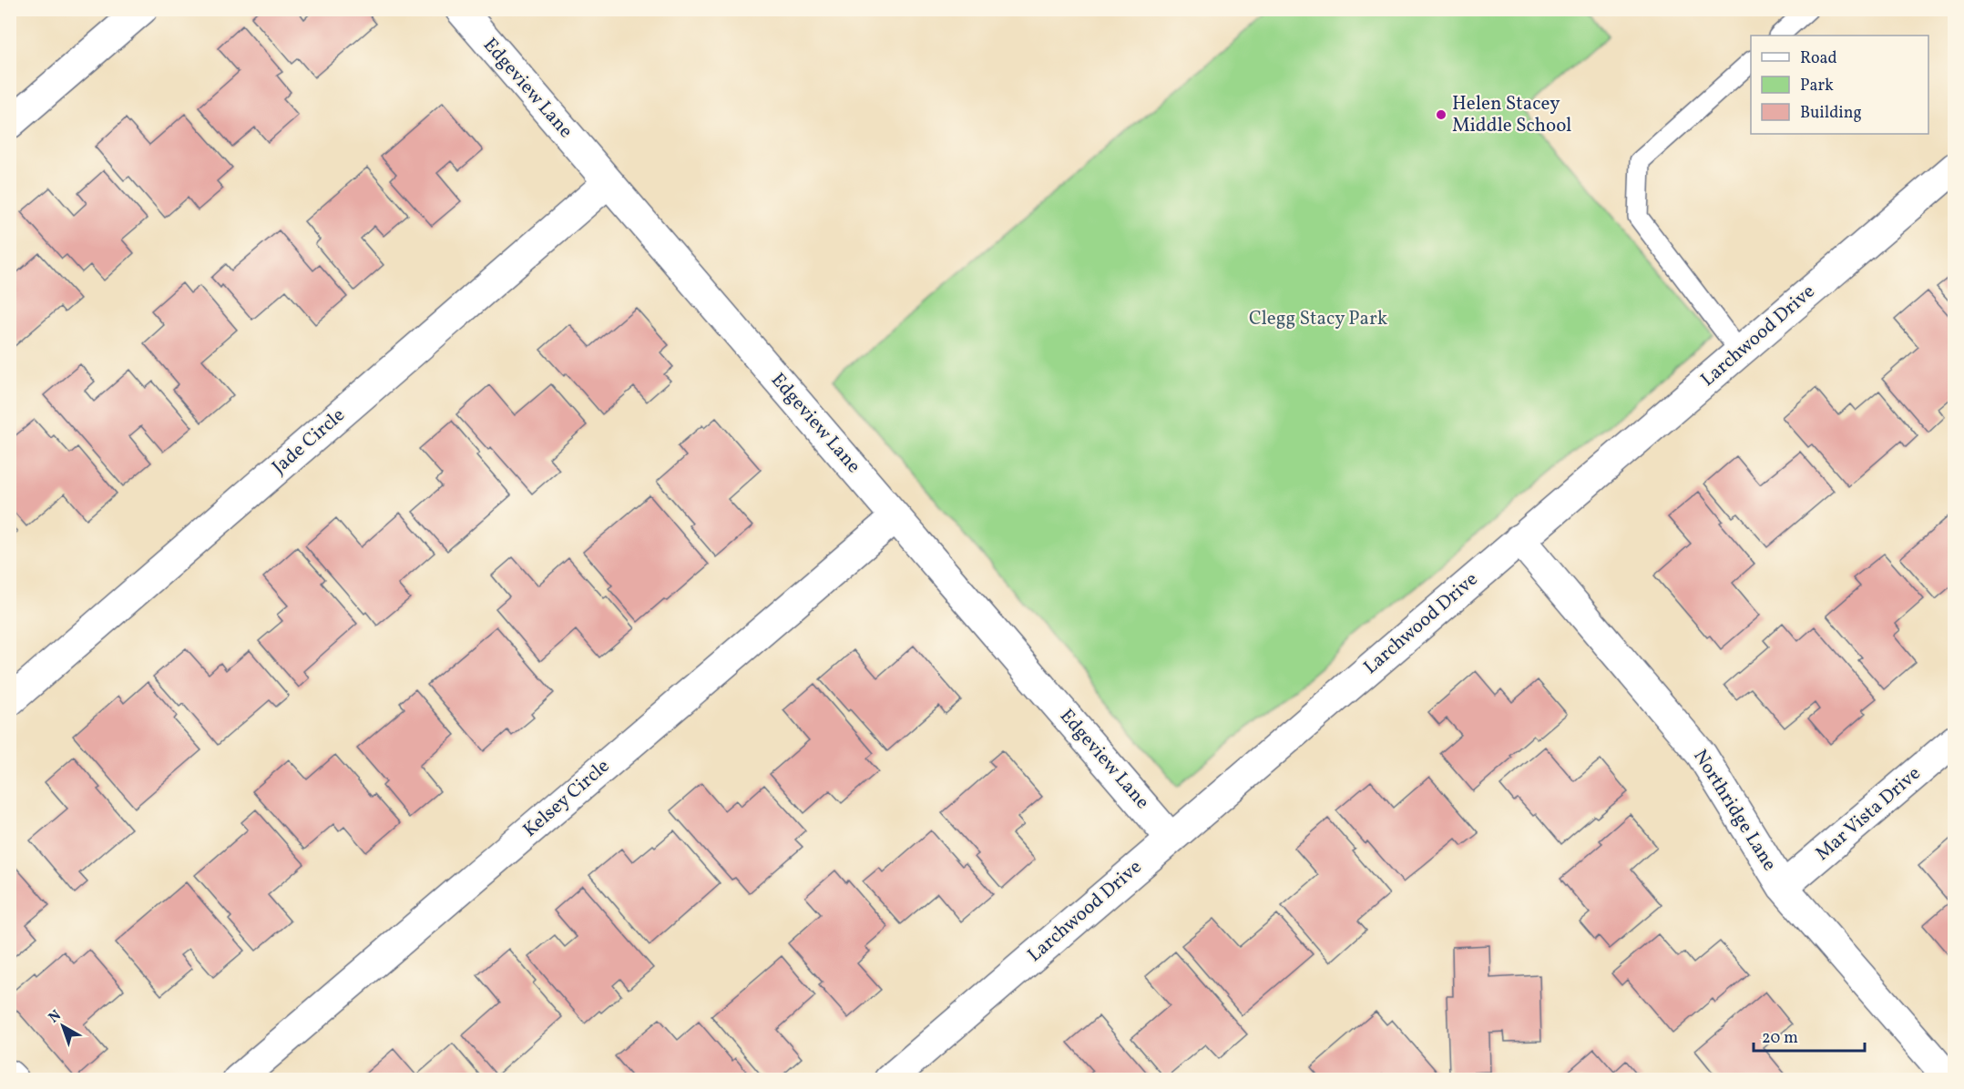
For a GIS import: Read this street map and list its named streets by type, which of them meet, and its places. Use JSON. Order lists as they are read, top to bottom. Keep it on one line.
{"streets":{"street":["Edgeview Lane","Larchwood Drive","Jade Circle","Kelsey Circle","Northridge Lane","Mar Vista Drive"]},"crossings":[["Edgeview Lane","Larchwood Drive"],["Edgeview Lane","Jade Circle"],["Edgeview Lane","Kelsey Circle"],["Larchwood Drive","Northridge Lane"],["Northridge Lane","Mar Vista Drive"]],"parks":["Clegg Stacy Park"],"places":["Helen Stacey Middle School"],"legend":["Road","Park","Building"],"scale_bar":"20 m","north":"top left"}
